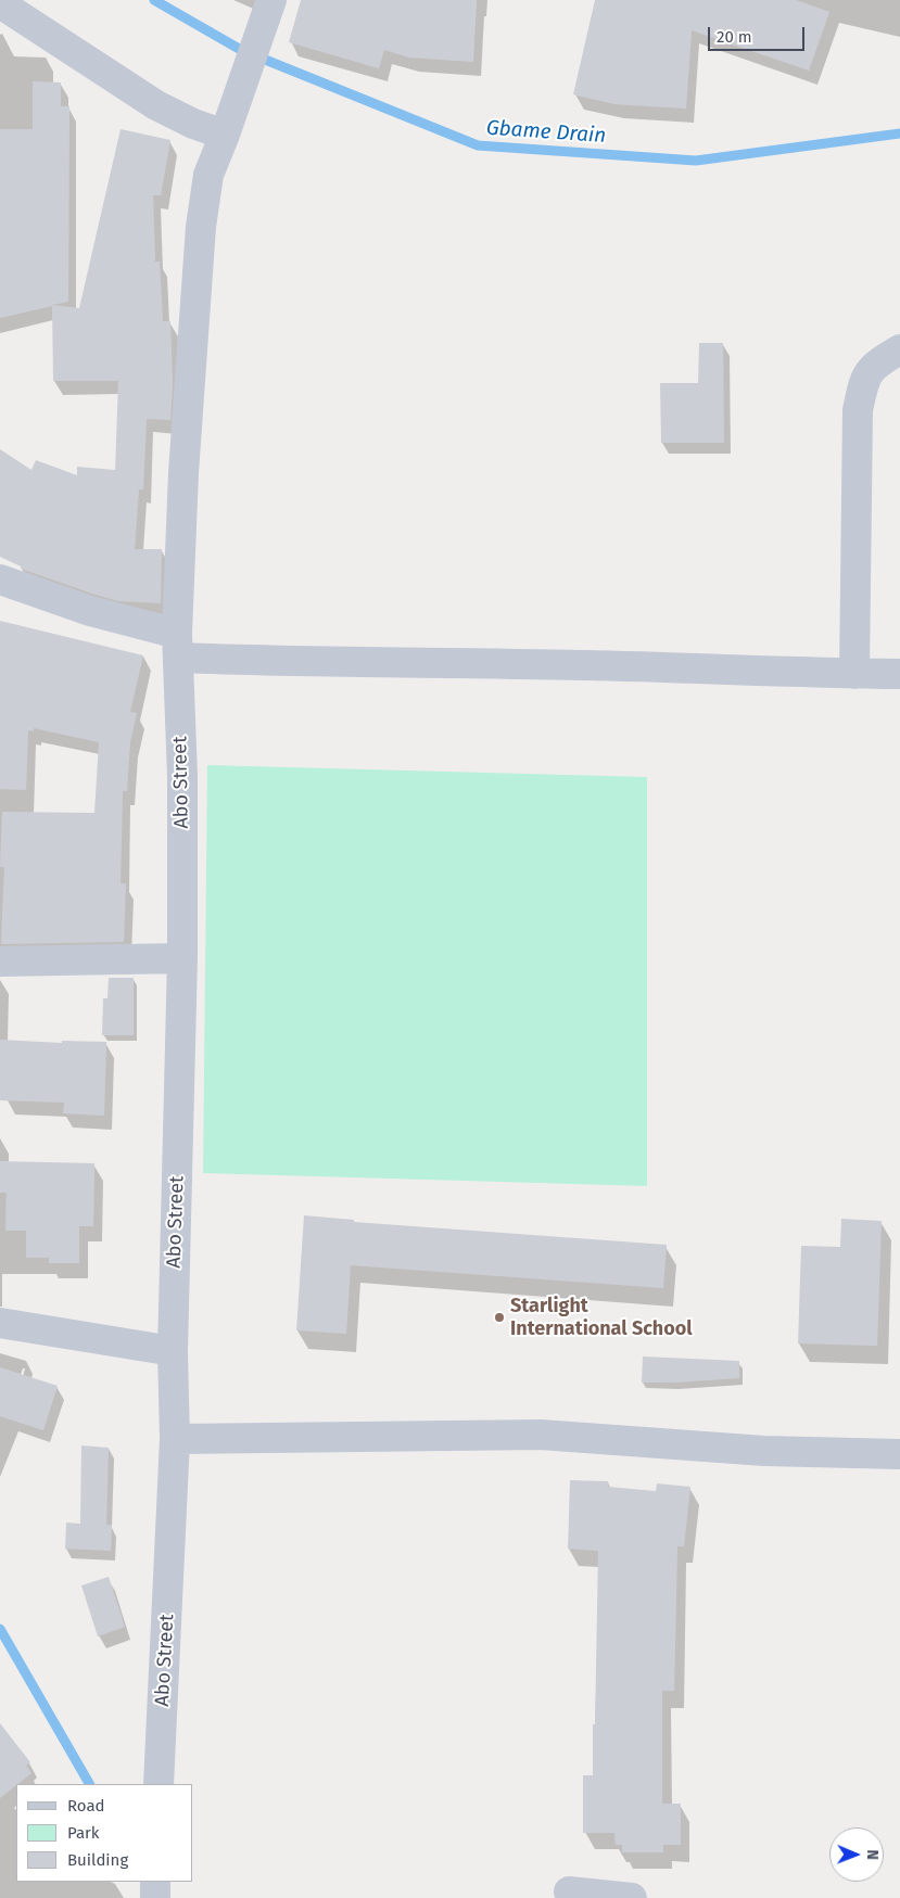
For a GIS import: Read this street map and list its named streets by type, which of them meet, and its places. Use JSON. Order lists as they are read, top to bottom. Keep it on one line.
{"streets":{"street":["Abo Street"]},"water":["Gbame Drain"],"places":["Starlight International School"],"legend":["Road","Park","Building"],"scale_bar":"20 m","north":"right"}
